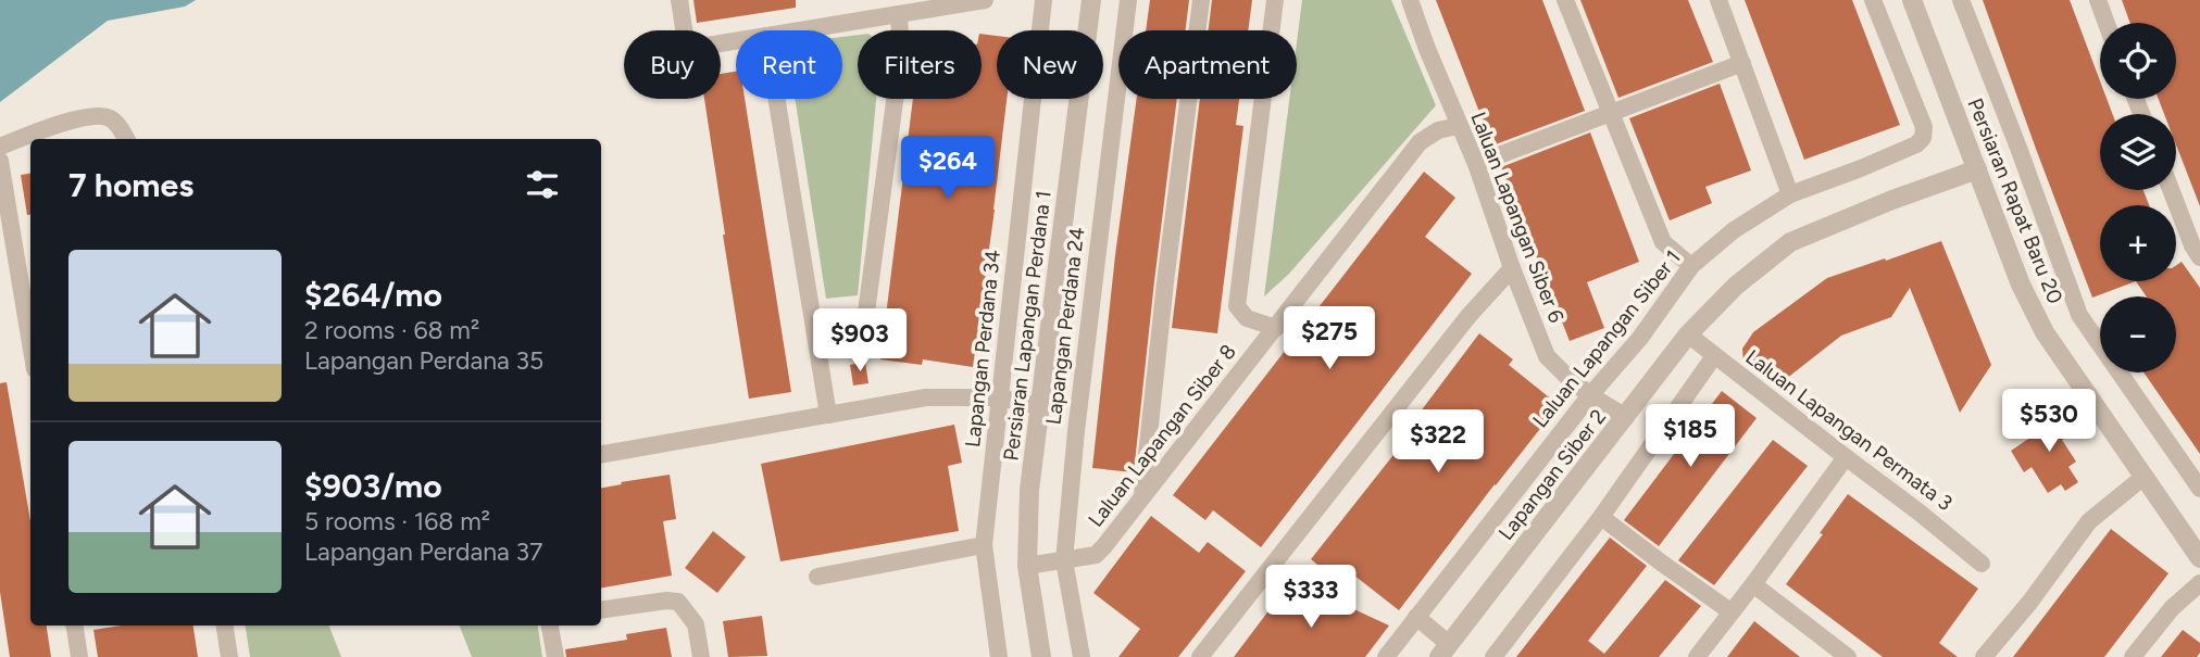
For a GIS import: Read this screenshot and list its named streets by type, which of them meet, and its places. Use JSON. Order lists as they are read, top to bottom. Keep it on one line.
{"streets":{"street":["Persiaran Rapat Baru 20","Laluan Lapangan Siber 6","Persiaran Lapangan Perdana 1","Lapangan Perdana 24","Laluan Lapangan Siber 1","Lapangan Perdana 34","Laluan Lapangan Permata 3","Laluan Lapangan Siber 8","Lapangan Siber 2"]},"crossings":[["Persiaran Rapat Baru 20","Lapangan Siber 2"],["Laluan Lapangan Siber 6","Laluan Lapangan Siber 1"],["Laluan Lapangan Siber 6","Laluan Lapangan Siber 8"],["Laluan Lapangan Siber 6","Lapangan Siber 2"],["Persiaran Lapangan Perdana 1","Laluan Lapangan Siber 8"],["Lapangan Perdana 24","Laluan Lapangan Siber 8"],["Laluan Lapangan Permata 3","Lapangan Siber 2"]],"page":{"map_buttons":["+","−"],"chip":["Buy","Rent","Filters","New","Apartment"],"price":["$264","$275","$903","$530","$185","$322","$333"],"heading":"7 homes","list":[{"name":"$264/mo","note":"2 rooms · 68 m² · Lapangan Perdana 35"},{"name":"$903/mo","note":"5 rooms · 168 m² · Lapangan Perdana 37"}]}}
